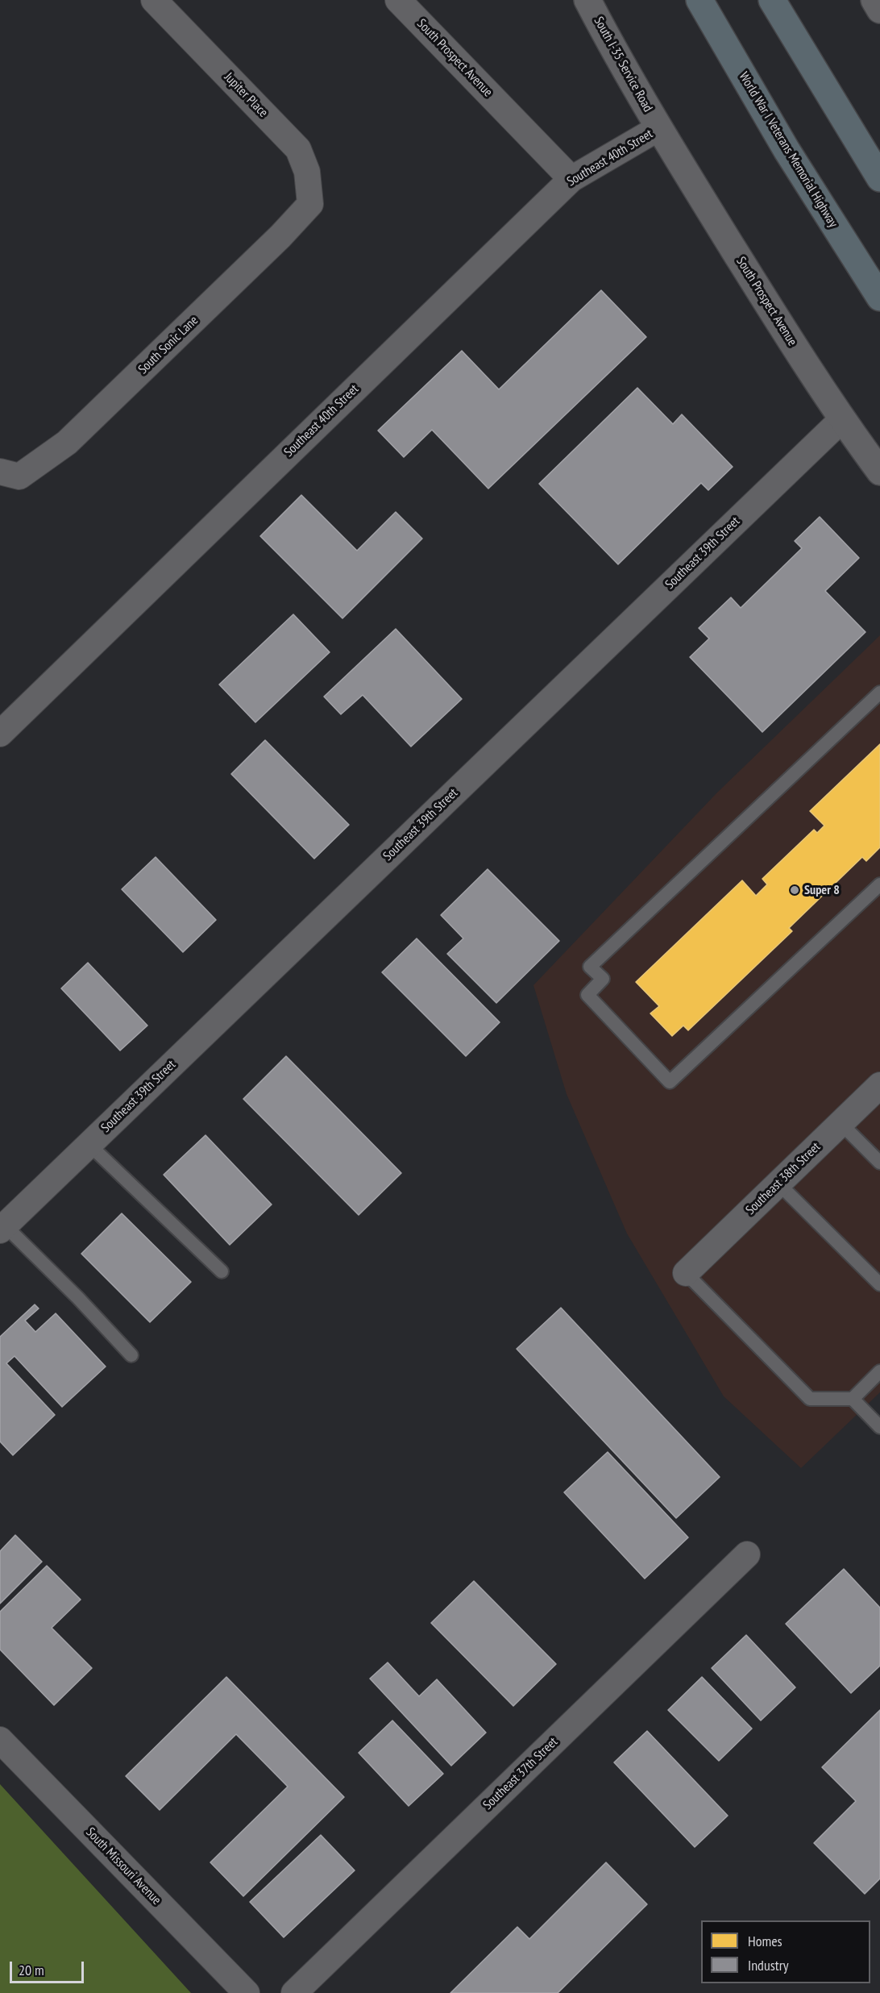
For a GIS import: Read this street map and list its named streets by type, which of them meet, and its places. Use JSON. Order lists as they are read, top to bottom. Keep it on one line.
{"streets":{"highway":["World War I Veterans Memorial Highway"],"main road":["South Prospect Avenue","South I-35 Service Road"],"street":["Jupiter Place","Southeast 40th Street","South Sonic Lane","Southeast 39th Street","Southeast 38th Street","Southeast 37th Street","South Missouri Avenue"]},"crossings":[["South Prospect Avenue","South I-35 Service Road"],["South Prospect Avenue","Southeast 40th Street"],["South Prospect Avenue","Southeast 39th Street"],["South I-35 Service Road","Southeast 40th Street"],["Jupiter Place","South Sonic Lane"]],"places":["Super 8"],"legend":["Homes","Industry"],"scale_bar":"20 m"}
